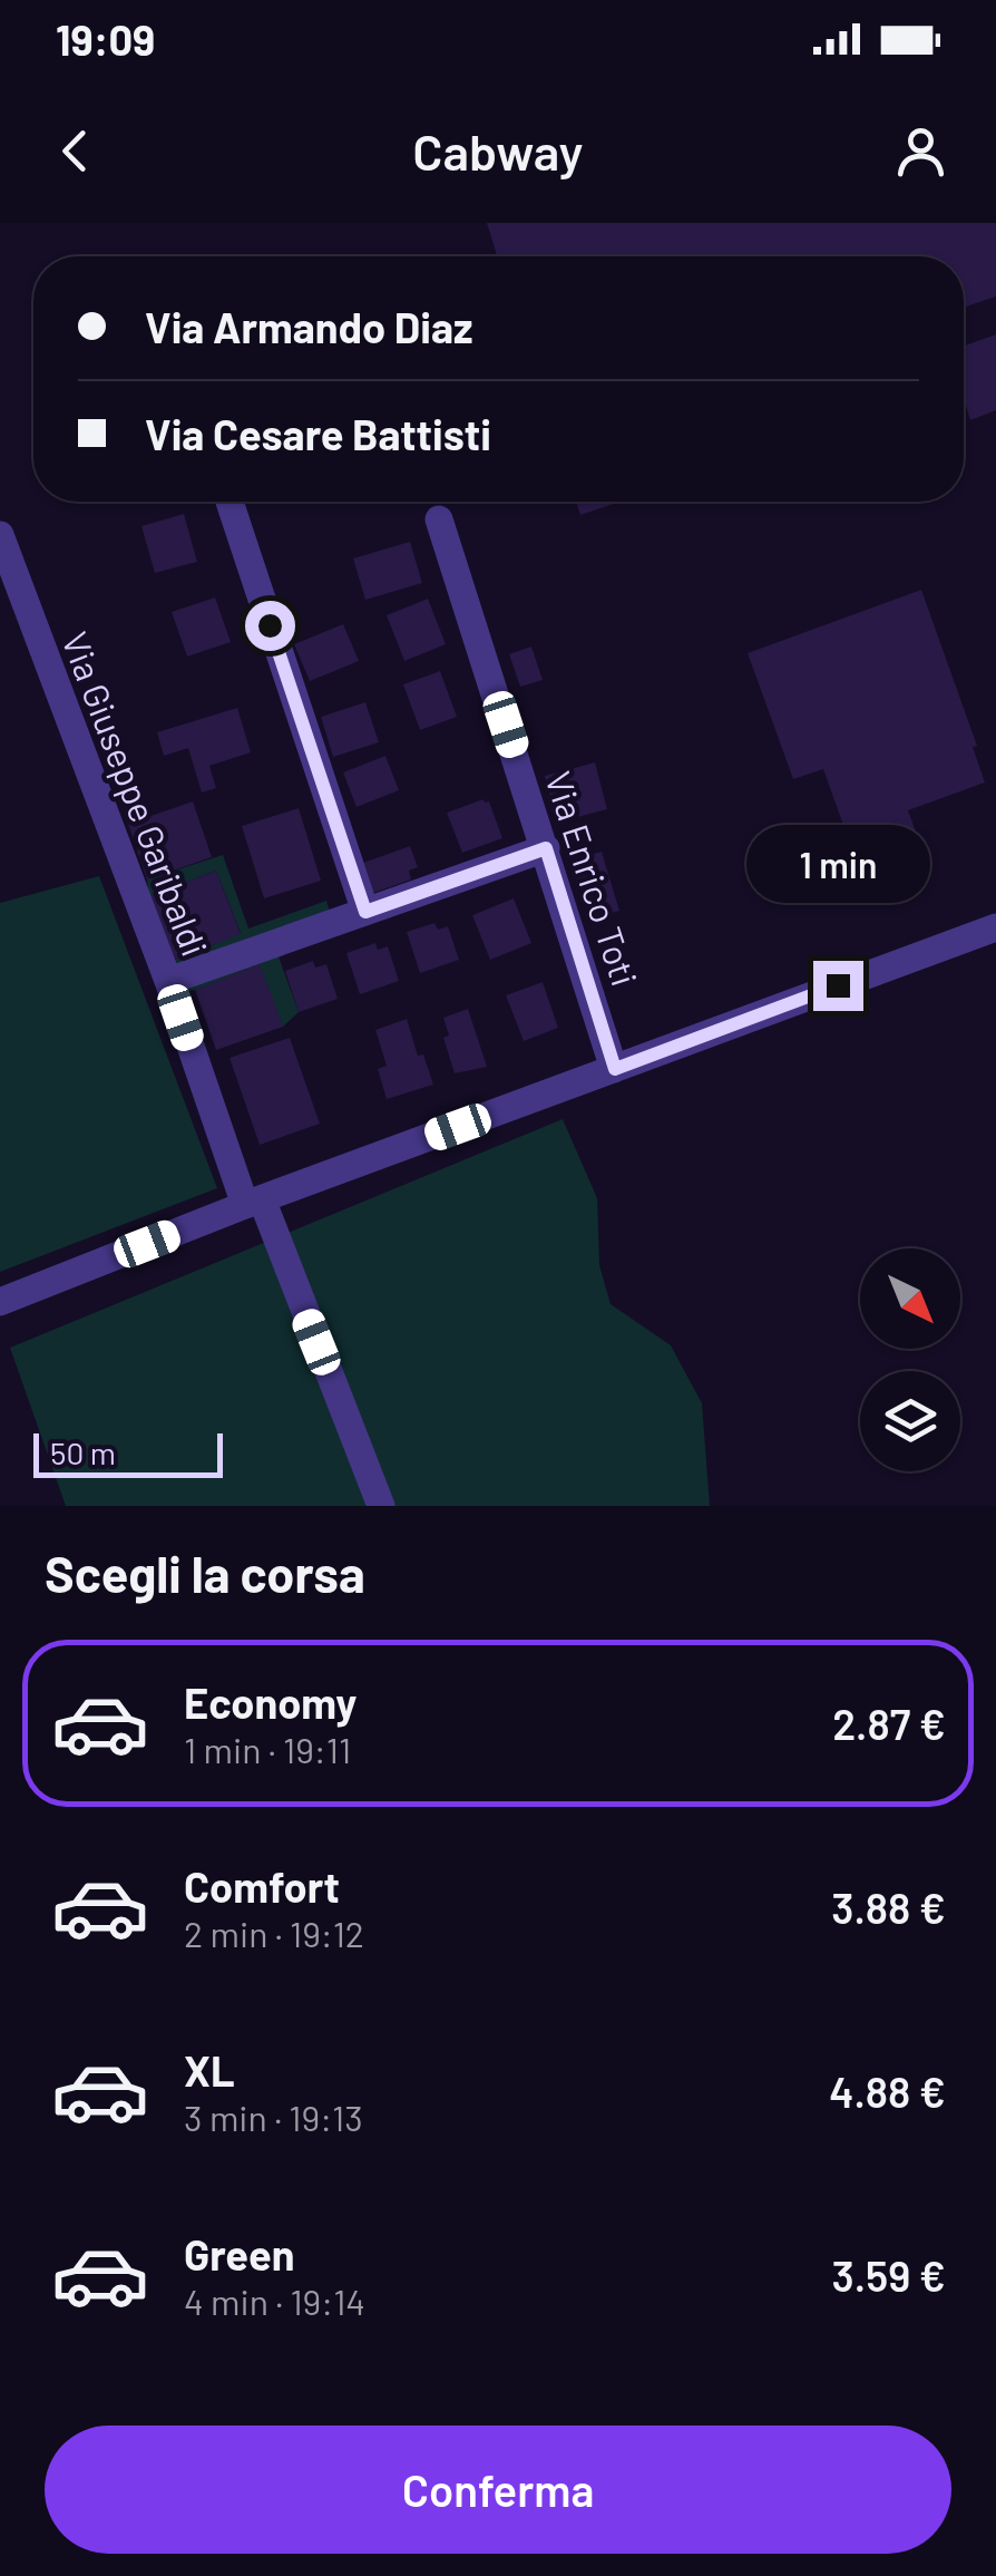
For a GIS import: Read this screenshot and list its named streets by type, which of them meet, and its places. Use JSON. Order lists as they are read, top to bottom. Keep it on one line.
{"streets":{"street":["Via Giuseppe Garibaldi","Via Enrico Toti"]},"scale_bar":"50 m","north":"bottom right","page":{"status":"19:09","header":"Cabway","banner":["Via Armando Diaz","Via Cesare Battisti"],"bubble":"1 min","scale":"50 m","heading":"Scegli la corsa","list":[{"name":"Economy","note":"1 min · 19:11","value":"2.87 €"},{"name":"Comfort","note":"2 min · 19:12","value":"3.88 €"},{"name":"XL","note":"3 min · 19:13","value":"4.88 €"},{"name":"Green","note":"4 min · 19:14","value":"3.59 €"}],"buttons":"Conferma"}}
